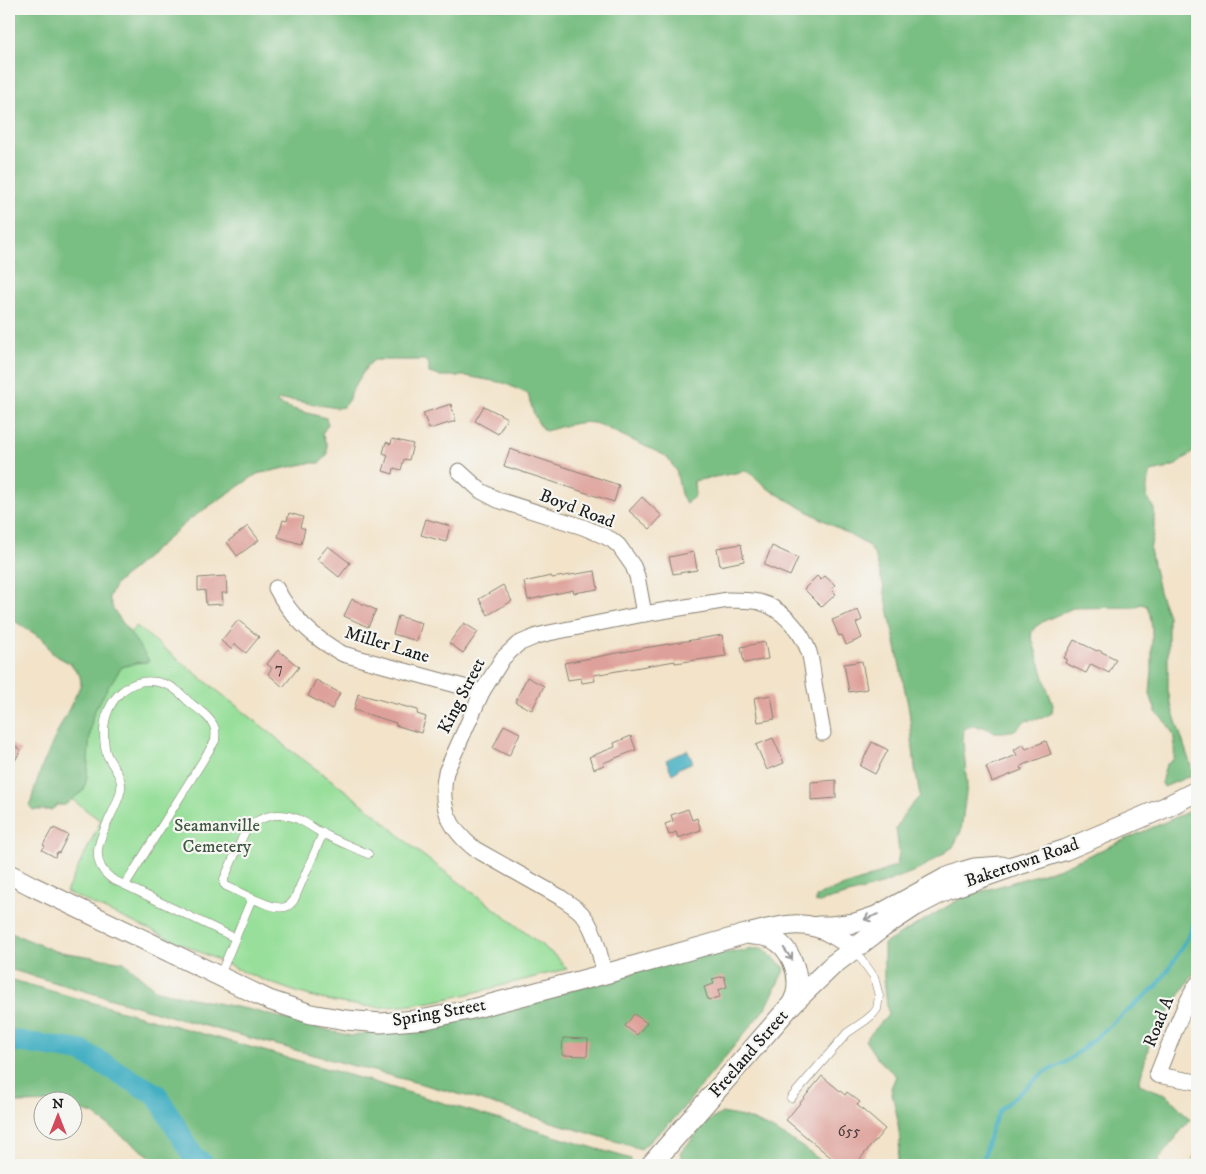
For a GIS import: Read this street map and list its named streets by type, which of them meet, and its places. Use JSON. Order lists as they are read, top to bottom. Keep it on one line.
{"streets":{"main road":["Bakertown Road","Freeland Street"],"street":["Boyd Road","Miller Lane","King Street","Spring Street","Road A"]},"crossings":[["Boyd Road","King Street"],["Miller Lane","King Street"],["King Street","Spring Street"],["Bakertown Road","Spring Street"],["Bakertown Road","Freeland Street"],["Spring Street","Freeland Street"]],"parks":["Seamanville Cemetery"],"house_numbers":["7","655"],"north":"top"}
